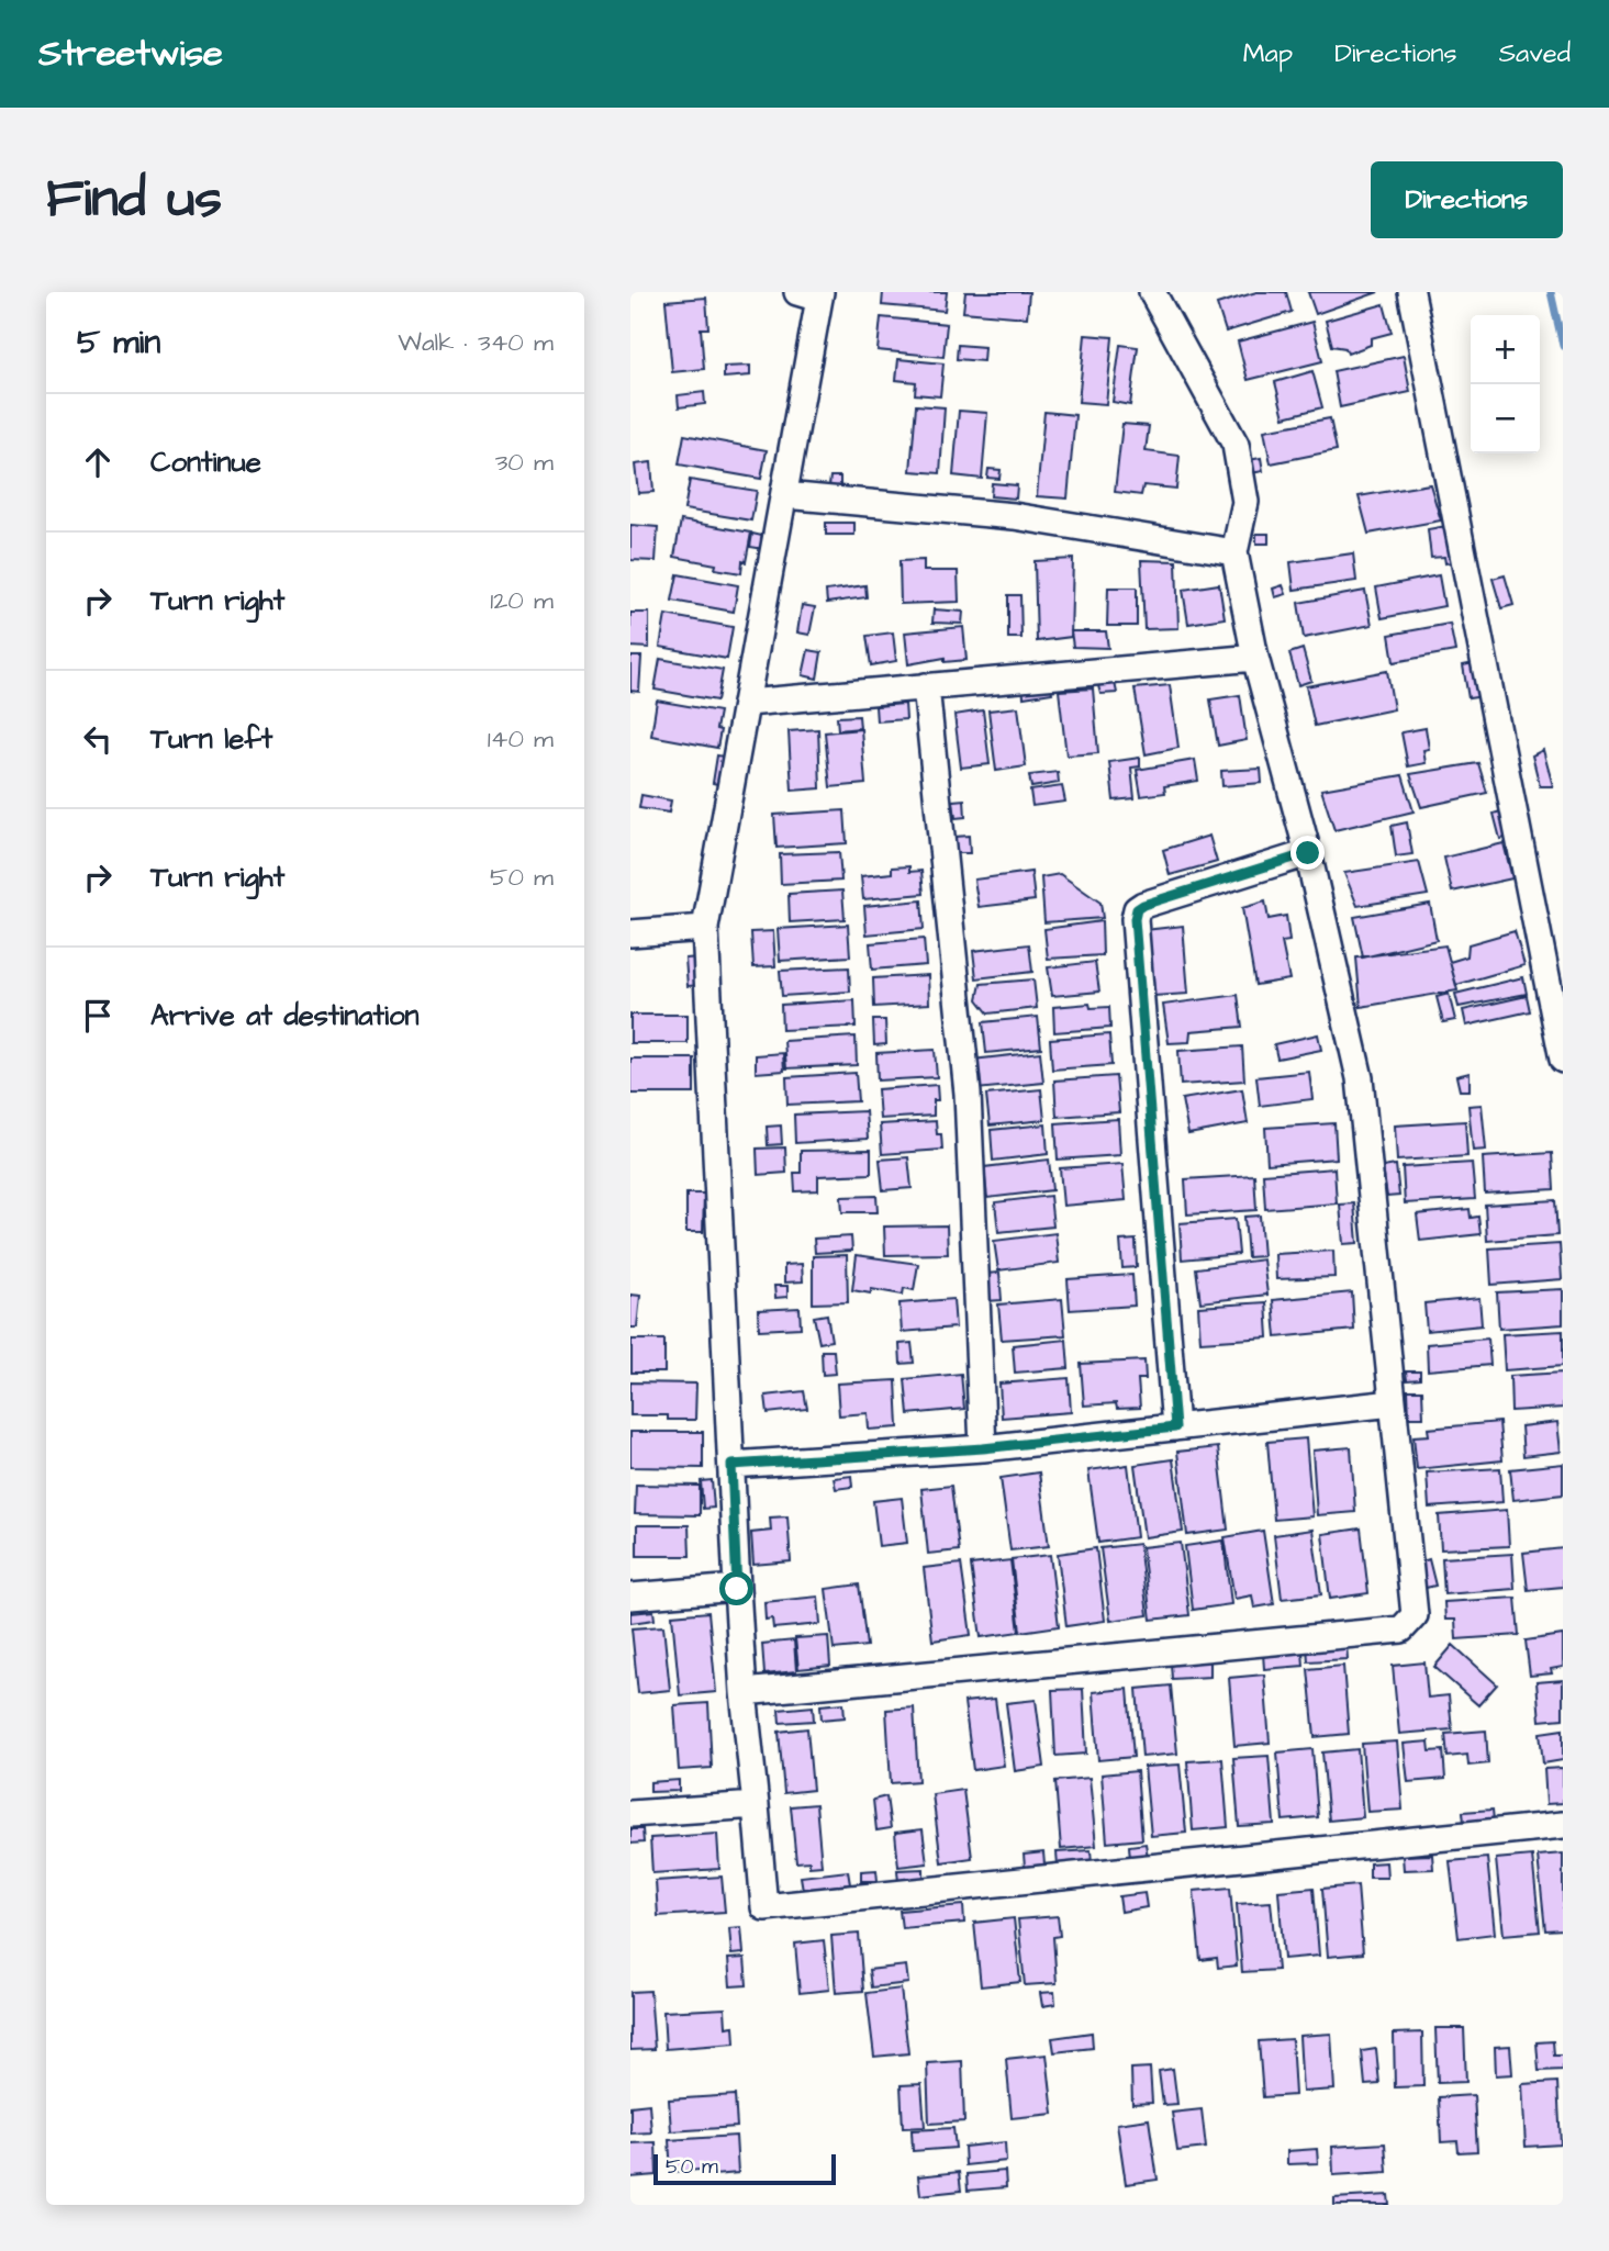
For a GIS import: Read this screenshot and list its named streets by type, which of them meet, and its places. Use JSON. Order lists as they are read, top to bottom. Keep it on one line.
{"scale_bar":"50 m","page":{"header":"Streetwise","nav":["Map","Directions","Saved"],"buttons":"Directions","title":"Find us","heading":["5 min","Walk · 340 m"],"map_buttons":["+","−"],"list":[["Continue","30 m"],["Turn right","120 m"],["Turn left","140 m"],["Turn right","50 m"],"Arrive at destination"],"scale":"50 m"}}
